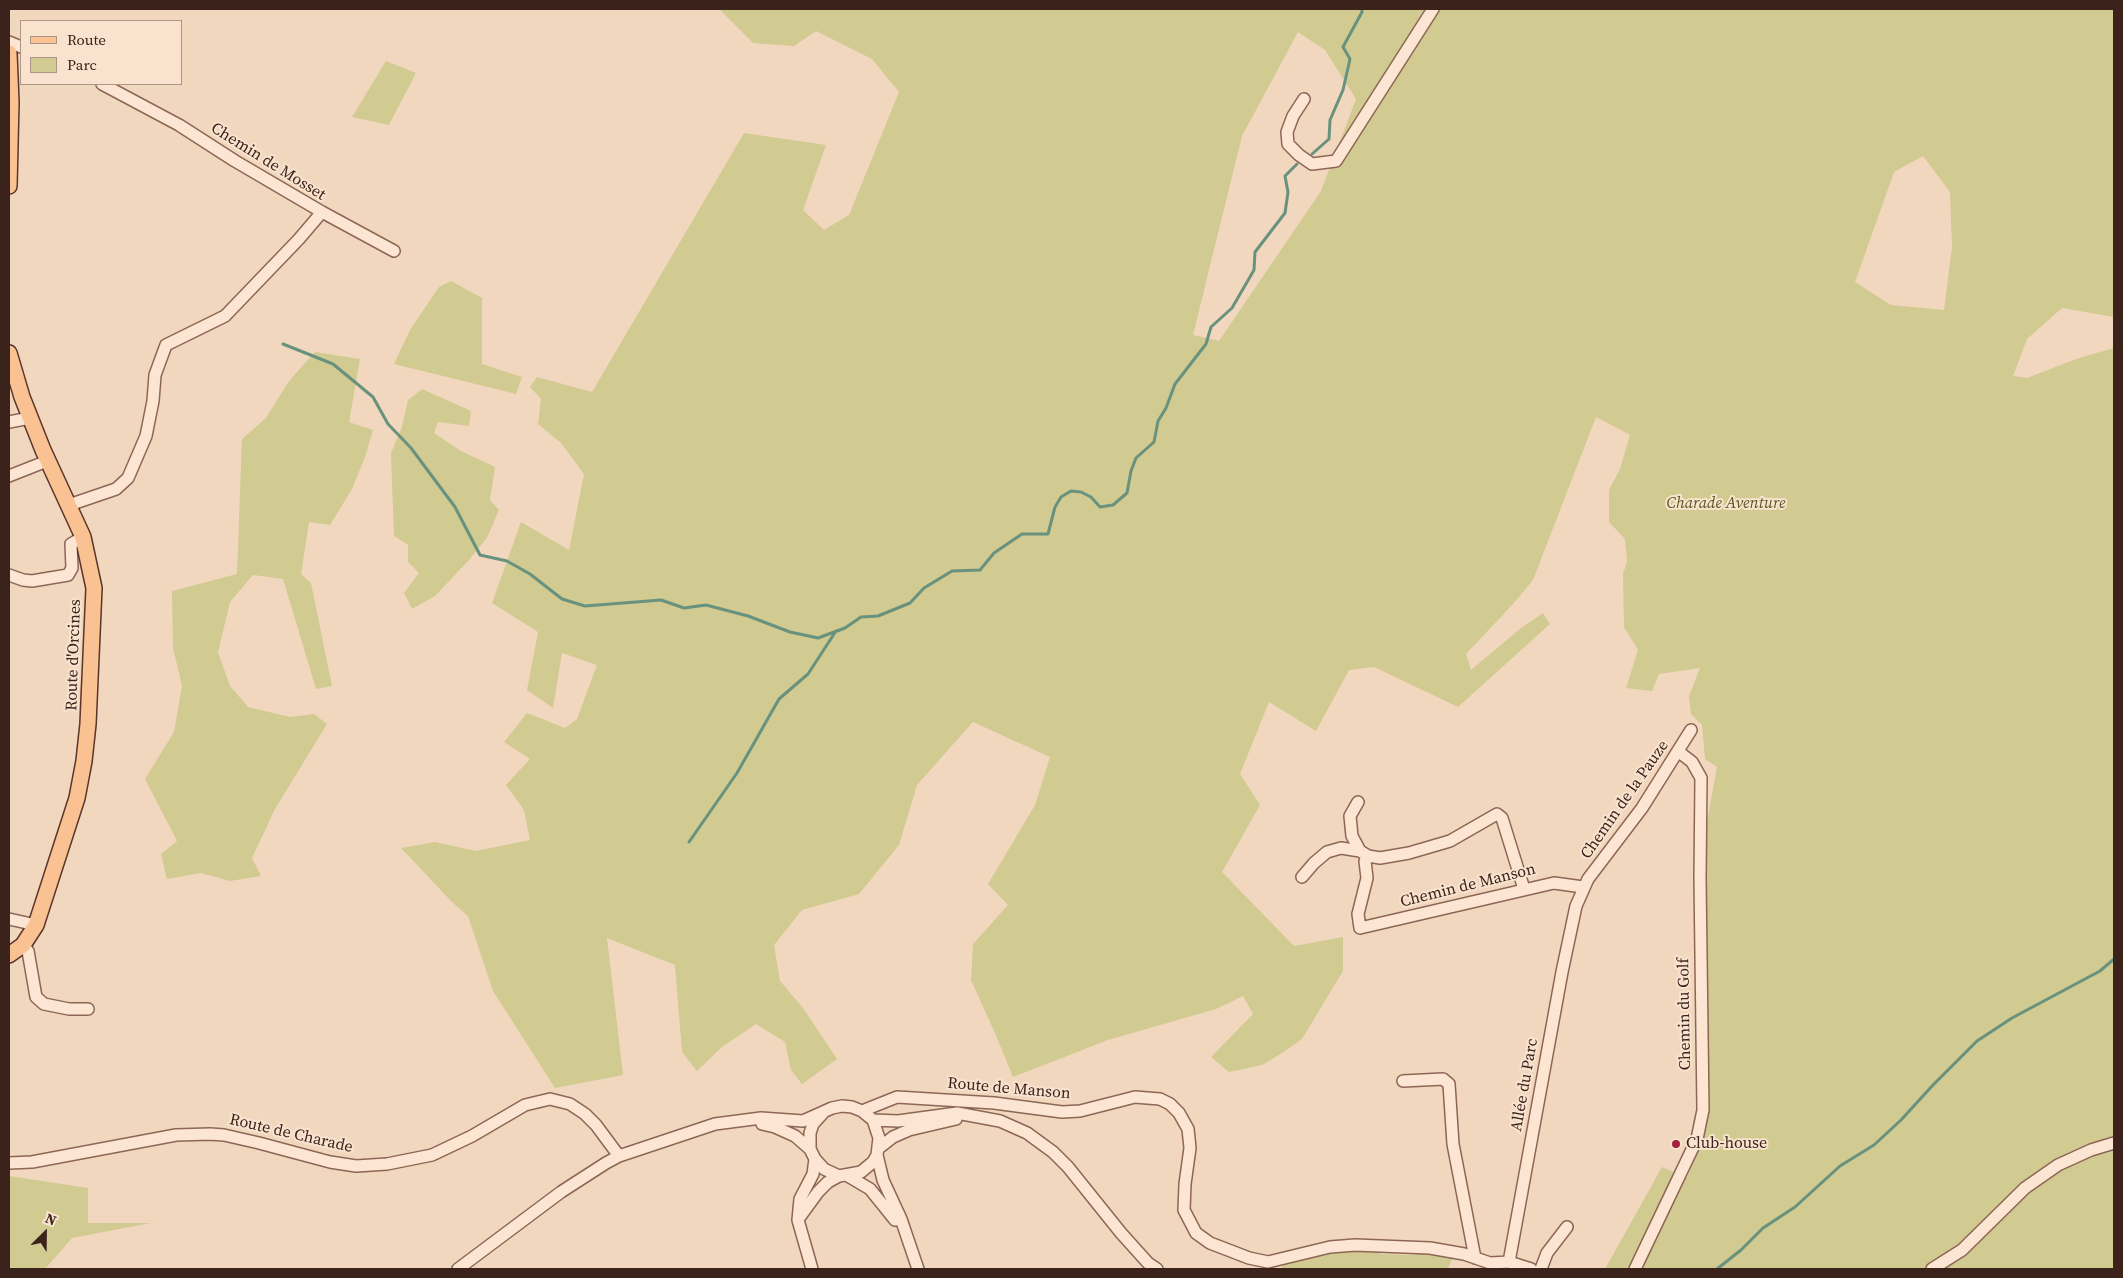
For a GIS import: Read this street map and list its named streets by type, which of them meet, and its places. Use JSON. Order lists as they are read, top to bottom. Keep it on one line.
{"streets":{"main road":["Route d'Orcines"],"street":["Chemin de Mosset","Chemin de la Pauze","Chemin de Manson","Chemin du Golf","Allée du Parc","Route de Manson","Route de Charade"]},"crossings":[["Chemin de Mosset","Route d'Orcines"],["Chemin de la Pauze","Chemin de Manson"],["Chemin de la Pauze","Chemin du Golf"],["Chemin de la Pauze","Allée du Parc"],["Chemin de Manson","Allée du Parc"]],"parks":["Charade Aventure"],"places":["Club-house"],"legend":["Route","Parc"],"north":"top right"}
